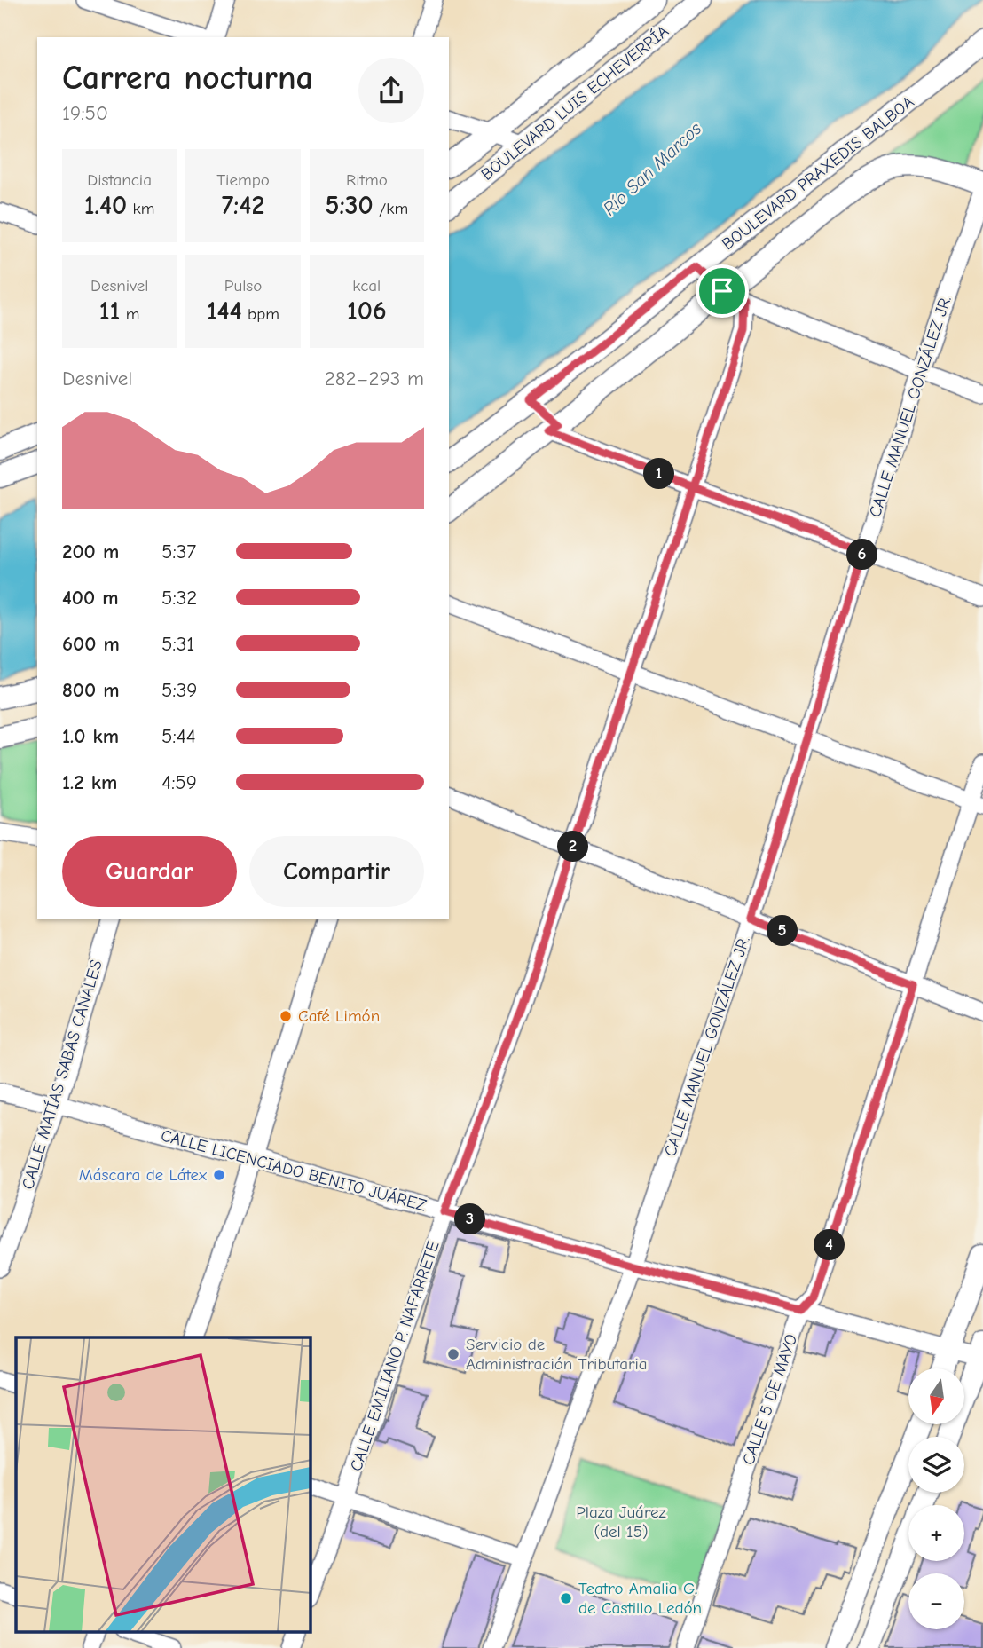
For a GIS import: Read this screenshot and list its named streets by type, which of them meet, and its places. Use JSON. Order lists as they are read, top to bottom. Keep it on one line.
{"streets":{"main road":["BOULEVARD LUIS ECHEVERRÍA","BOULEVARD PRAXEDIS BALBOA"],"street":["CALLE MANUEL GONZÁLEZ JR.","CALLE MATÍAS SABAS CANALES","CALLE LICENCIADO BENITO JUÁREZ","CALLE EMILIANO P. NAFARRETE","CALLE 5 DE MAYO"]},"crossings":[["BOULEVARD PRAXEDIS BALBOA","CALLE MANUEL GONZÁLEZ JR."],["CALLE MANUEL GONZÁLEZ JR.","CALLE LICENCIADO BENITO JUÁREZ"],["CALLE MATÍAS SABAS CANALES","CALLE LICENCIADO BENITO JUÁREZ"],["CALLE LICENCIADO BENITO JUÁREZ","CALLE EMILIANO P. NAFARRETE"],["CALLE LICENCIADO BENITO JUÁREZ","CALLE 5 DE MAYO"]],"water":["Río San Marcos"],"parks":["Plaza Juárez (del 15)"],"places":["Café Limón","Máscara de Látex","Servicio de Administración Tributaria","Teatro Amalia G. de Castillo Ledón"],"north":"bottom","page":{"heading":["Carrera nocturna","19:50"],"stats":[["Distancia","1.40 km"],["Tiempo","7:42"],["Ritmo","5:30 /km"],["Desnivel","11 m"],["Pulso","144 bpm"],["kcal","106"]],"chart":["Desnivel","282–293 m"],"pins":["1","6","2","5","3","4"],"list":[{"name":"200 m","note":"5:37"},{"name":"400 m","note":"5:32"},{"name":"600 m","note":"5:31"},{"name":"800 m","note":"5:39"},{"name":"1.0 km","note":"5:44"},{"name":"1.2 km","note":"4:59"}],"buttons":["Guardar","Compartir"],"map_buttons":["+","−"]}}
